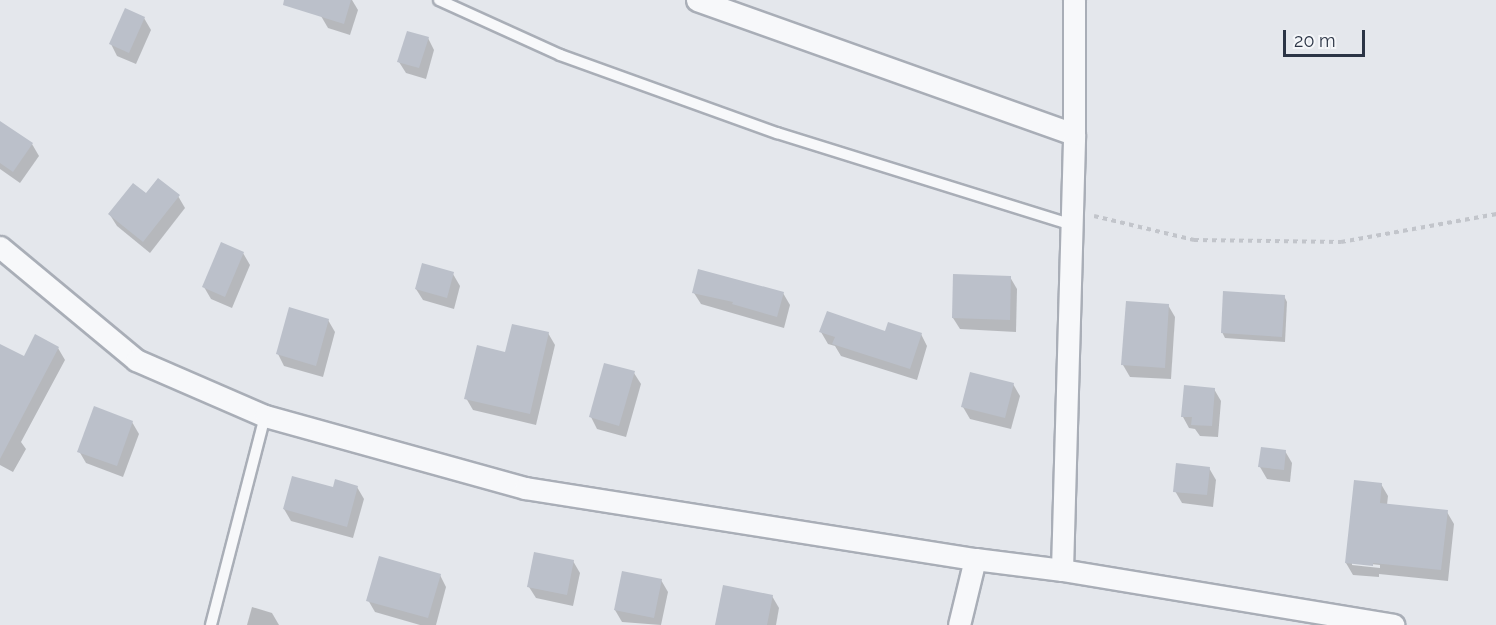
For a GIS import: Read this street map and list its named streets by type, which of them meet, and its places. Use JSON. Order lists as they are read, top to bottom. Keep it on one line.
{"scale_bar":"20 m"}
